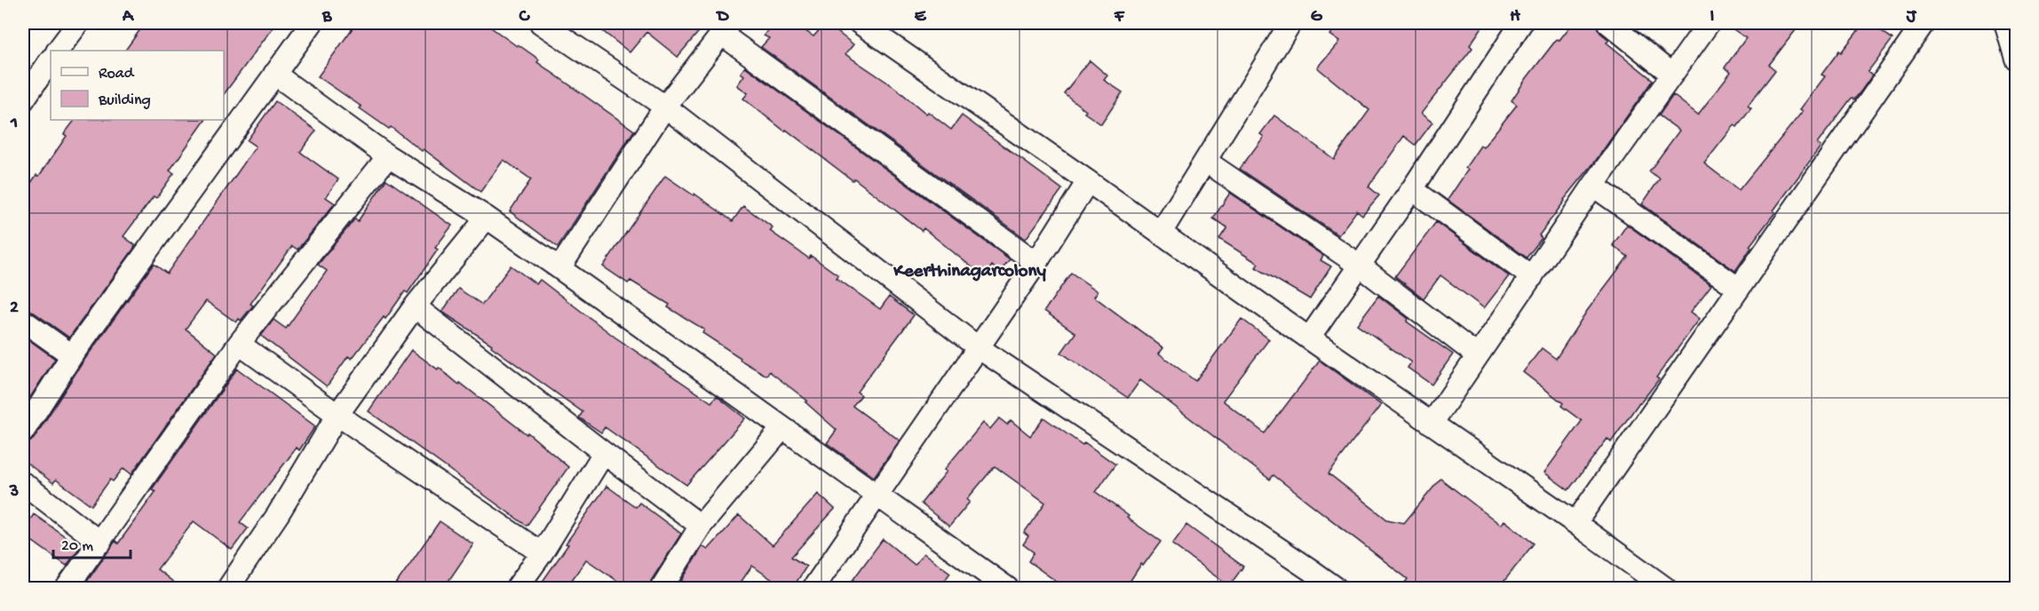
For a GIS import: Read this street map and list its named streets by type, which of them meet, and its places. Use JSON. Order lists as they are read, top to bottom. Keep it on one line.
{"districts":["Keerthinagarcolony"],"legend":["Road","Building"],"scale_bar":"20 m","grid":{"columns":["A","B","C","D","E","F","G","H","I","J"],"rows":["1","2","3"]}}
